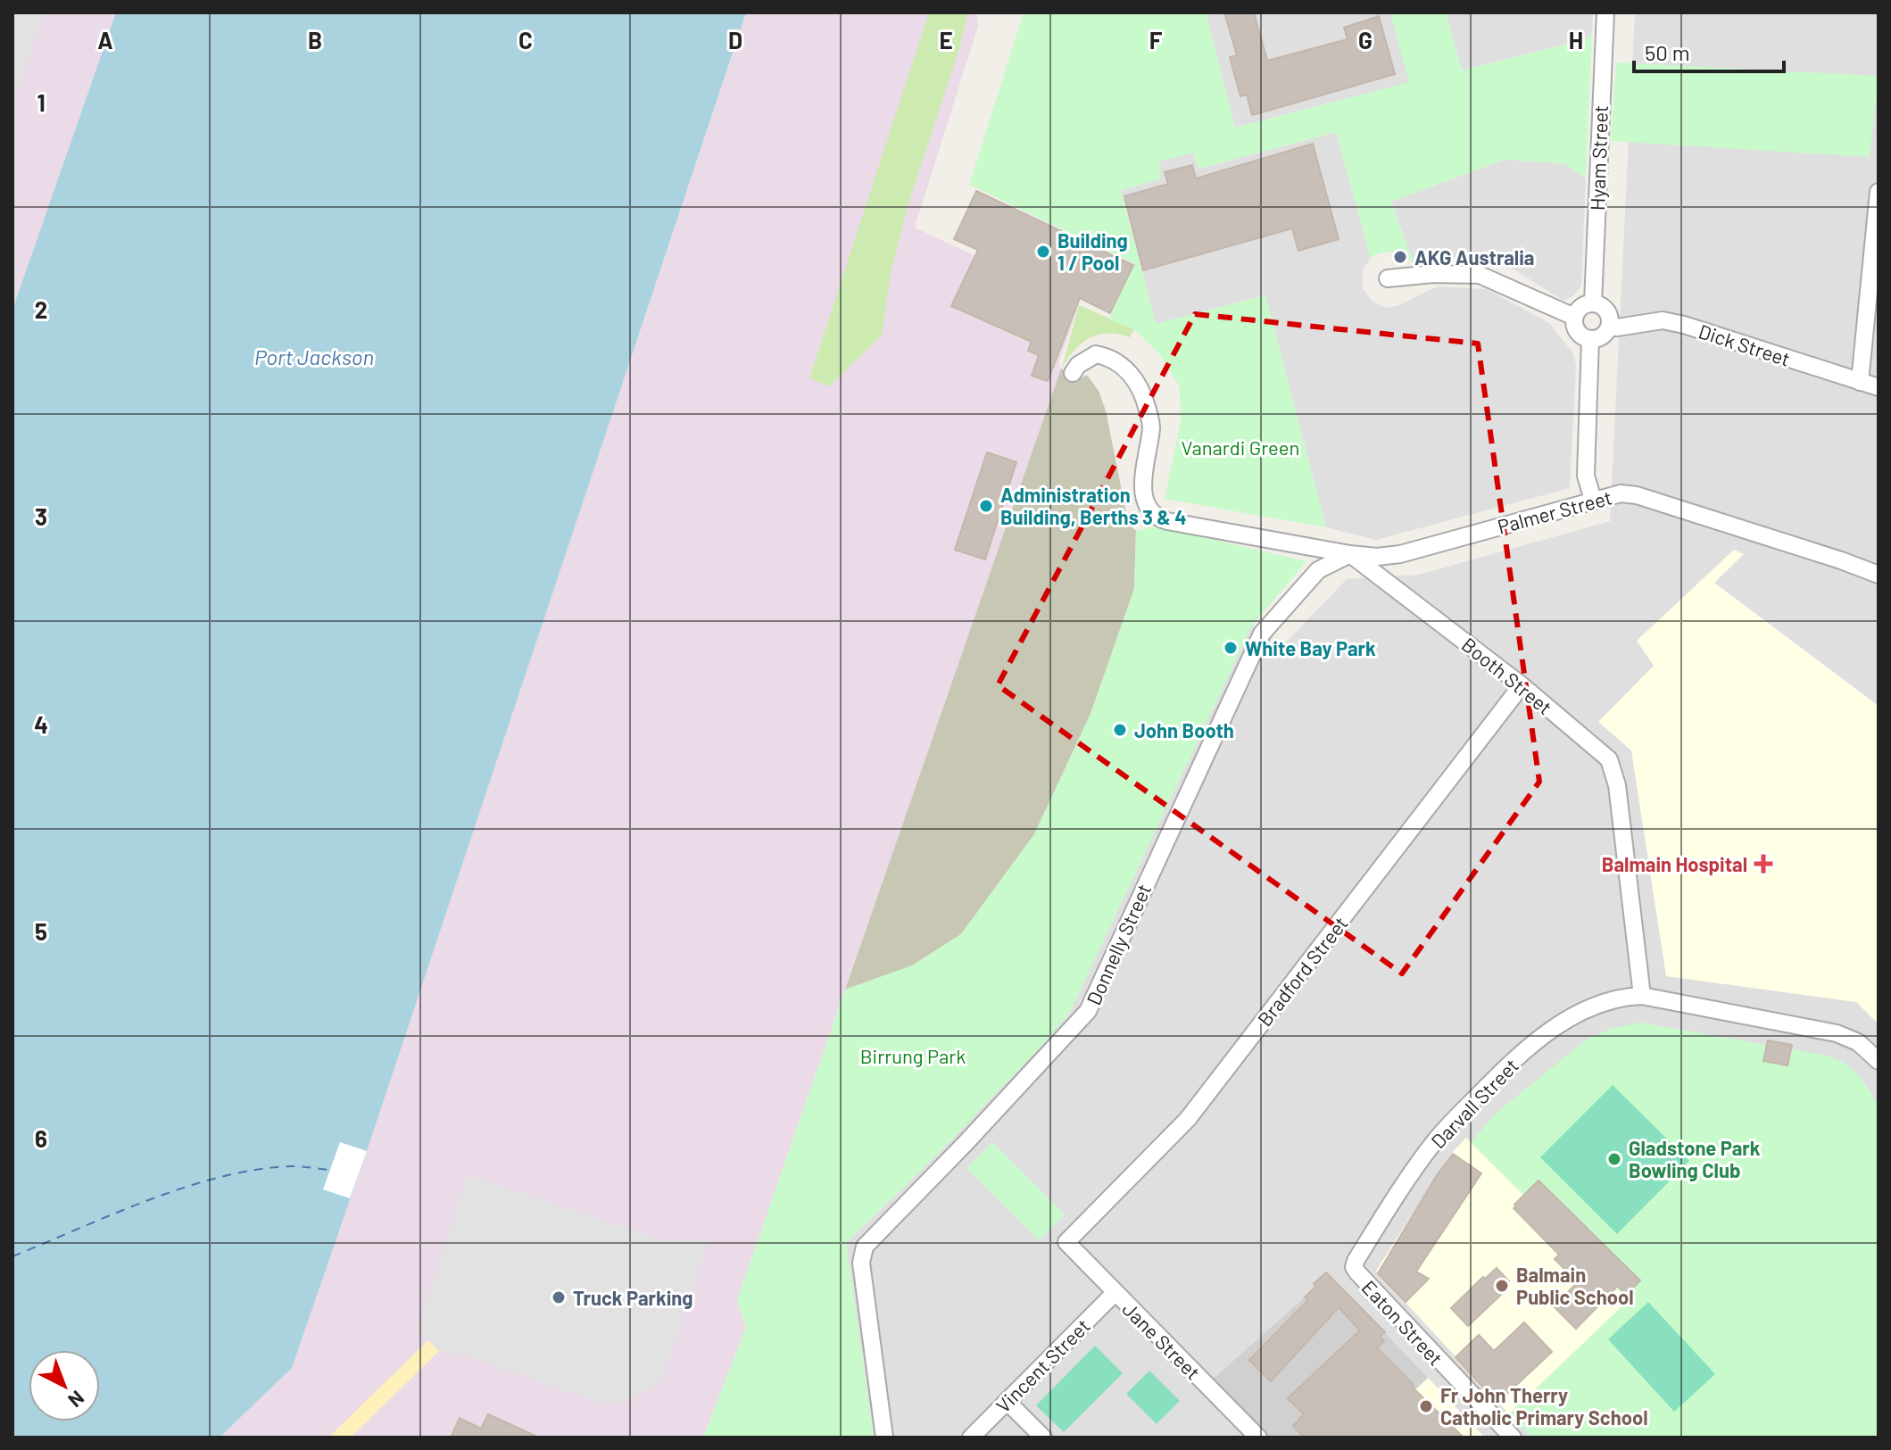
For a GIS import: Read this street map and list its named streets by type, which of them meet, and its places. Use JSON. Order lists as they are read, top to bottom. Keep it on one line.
{"streets":{"street":["Hyam Street","Dick Street","Palmer Street","Booth Street","Donnelly Street","Bradford Street","Darvall Street","Eaton Street","Jane Street","Vincent Street"]},"crossings":[["Hyam Street","Dick Street"],["Palmer Street","Booth Street"],["Palmer Street","Donnelly Street"],["Booth Street","Donnelly Street"],["Booth Street","Bradford Street"],["Booth Street","Darvall Street"],["Bradford Street","Jane Street"],["Darvall Street","Eaton Street"],["Jane Street","Vincent Street"]],"water":["Port Jackson"],"parks":["Vanardi Green","Birrung Park"],"places":{"other":["Building 1 / Pool","AKG Australia","Administration Building, Berths 3 & 4","White Bay Park","John Booth","Gladstone Park Bowling Club","Balmain Public School","Truck Parking","Fr John Therry Catholic Primary School"],"health":["Balmain Hospital"]},"scale_bar":"50 m","north":"bottom right","grid":{"columns":["A","B","C","D","E","F","G","H"],"rows":["1","2","3","4","5","6"]}}
